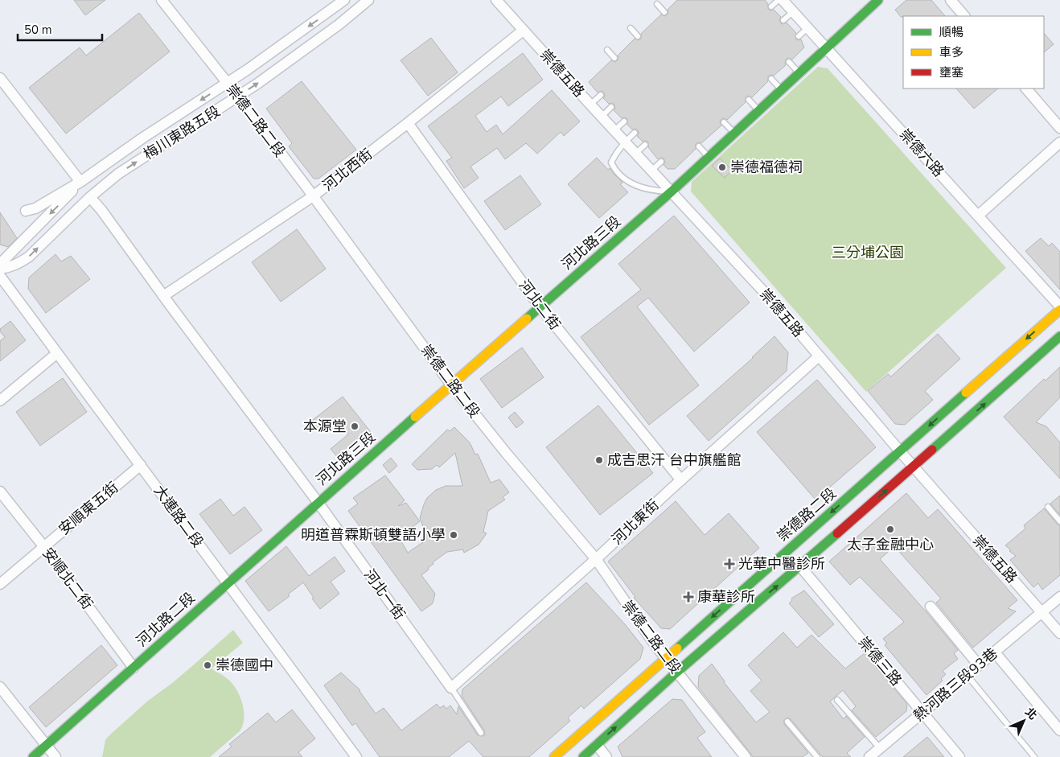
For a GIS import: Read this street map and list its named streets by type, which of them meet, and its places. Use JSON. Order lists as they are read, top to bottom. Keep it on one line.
{"streets":{"main road":["河北路三段","崇德路二段","河北路二段"],"street":["崇德五路","崇德二路二段","梅川東路五段","崇德六路","河北西街","河北二街","安順東五街","大連路二段","河北東街","安順北二街","河北一街","崇德三路","熱河路三段93巷"]},"crossings":[["崇德五路","河北西街"],["崇德五路","河北路三段"],["崇德五路","崇德路二段"],["崇德五路","河北東街"],["崇德五路","熱河路三段93巷"],["崇德二路二段","梅川東路五段"],["崇德二路二段","河北西街"],["崇德二路二段","河北路三段"],["崇德二路二段","崇德路二段"],["崇德二路二段","河北東街"],["梅川東路五段","河北一街"],["崇德六路","河北路三段"],["河北西街","河北二街"],["河北西街","河北一街"],["河北路三段","河北二街"],["河北路三段","河北一街"],["河北路三段","河北路二段"],["河北二街","河北東街"],["安順東五街","大連路二段"],["安順東五街","安順北二街"],["大連路二段","河北路二段"],["河北東街","河北一街"],["安順北二街","河北路二段"],["河北一街","河北路二段"],["崇德三路","熱河路三段93巷"]],"parks":["三分埔公園"],"places":{"other":["崇德福德祠","本源堂","成吉思汗 台中旗艦館","太子金融中心","明道普霖斯頓雙語小學","崇德國中"],"health":["光華中醫診所","康華診所"]},"legend":["順暢","車多","壅塞"],"scale_bar":"50 m","north":"top right"}
